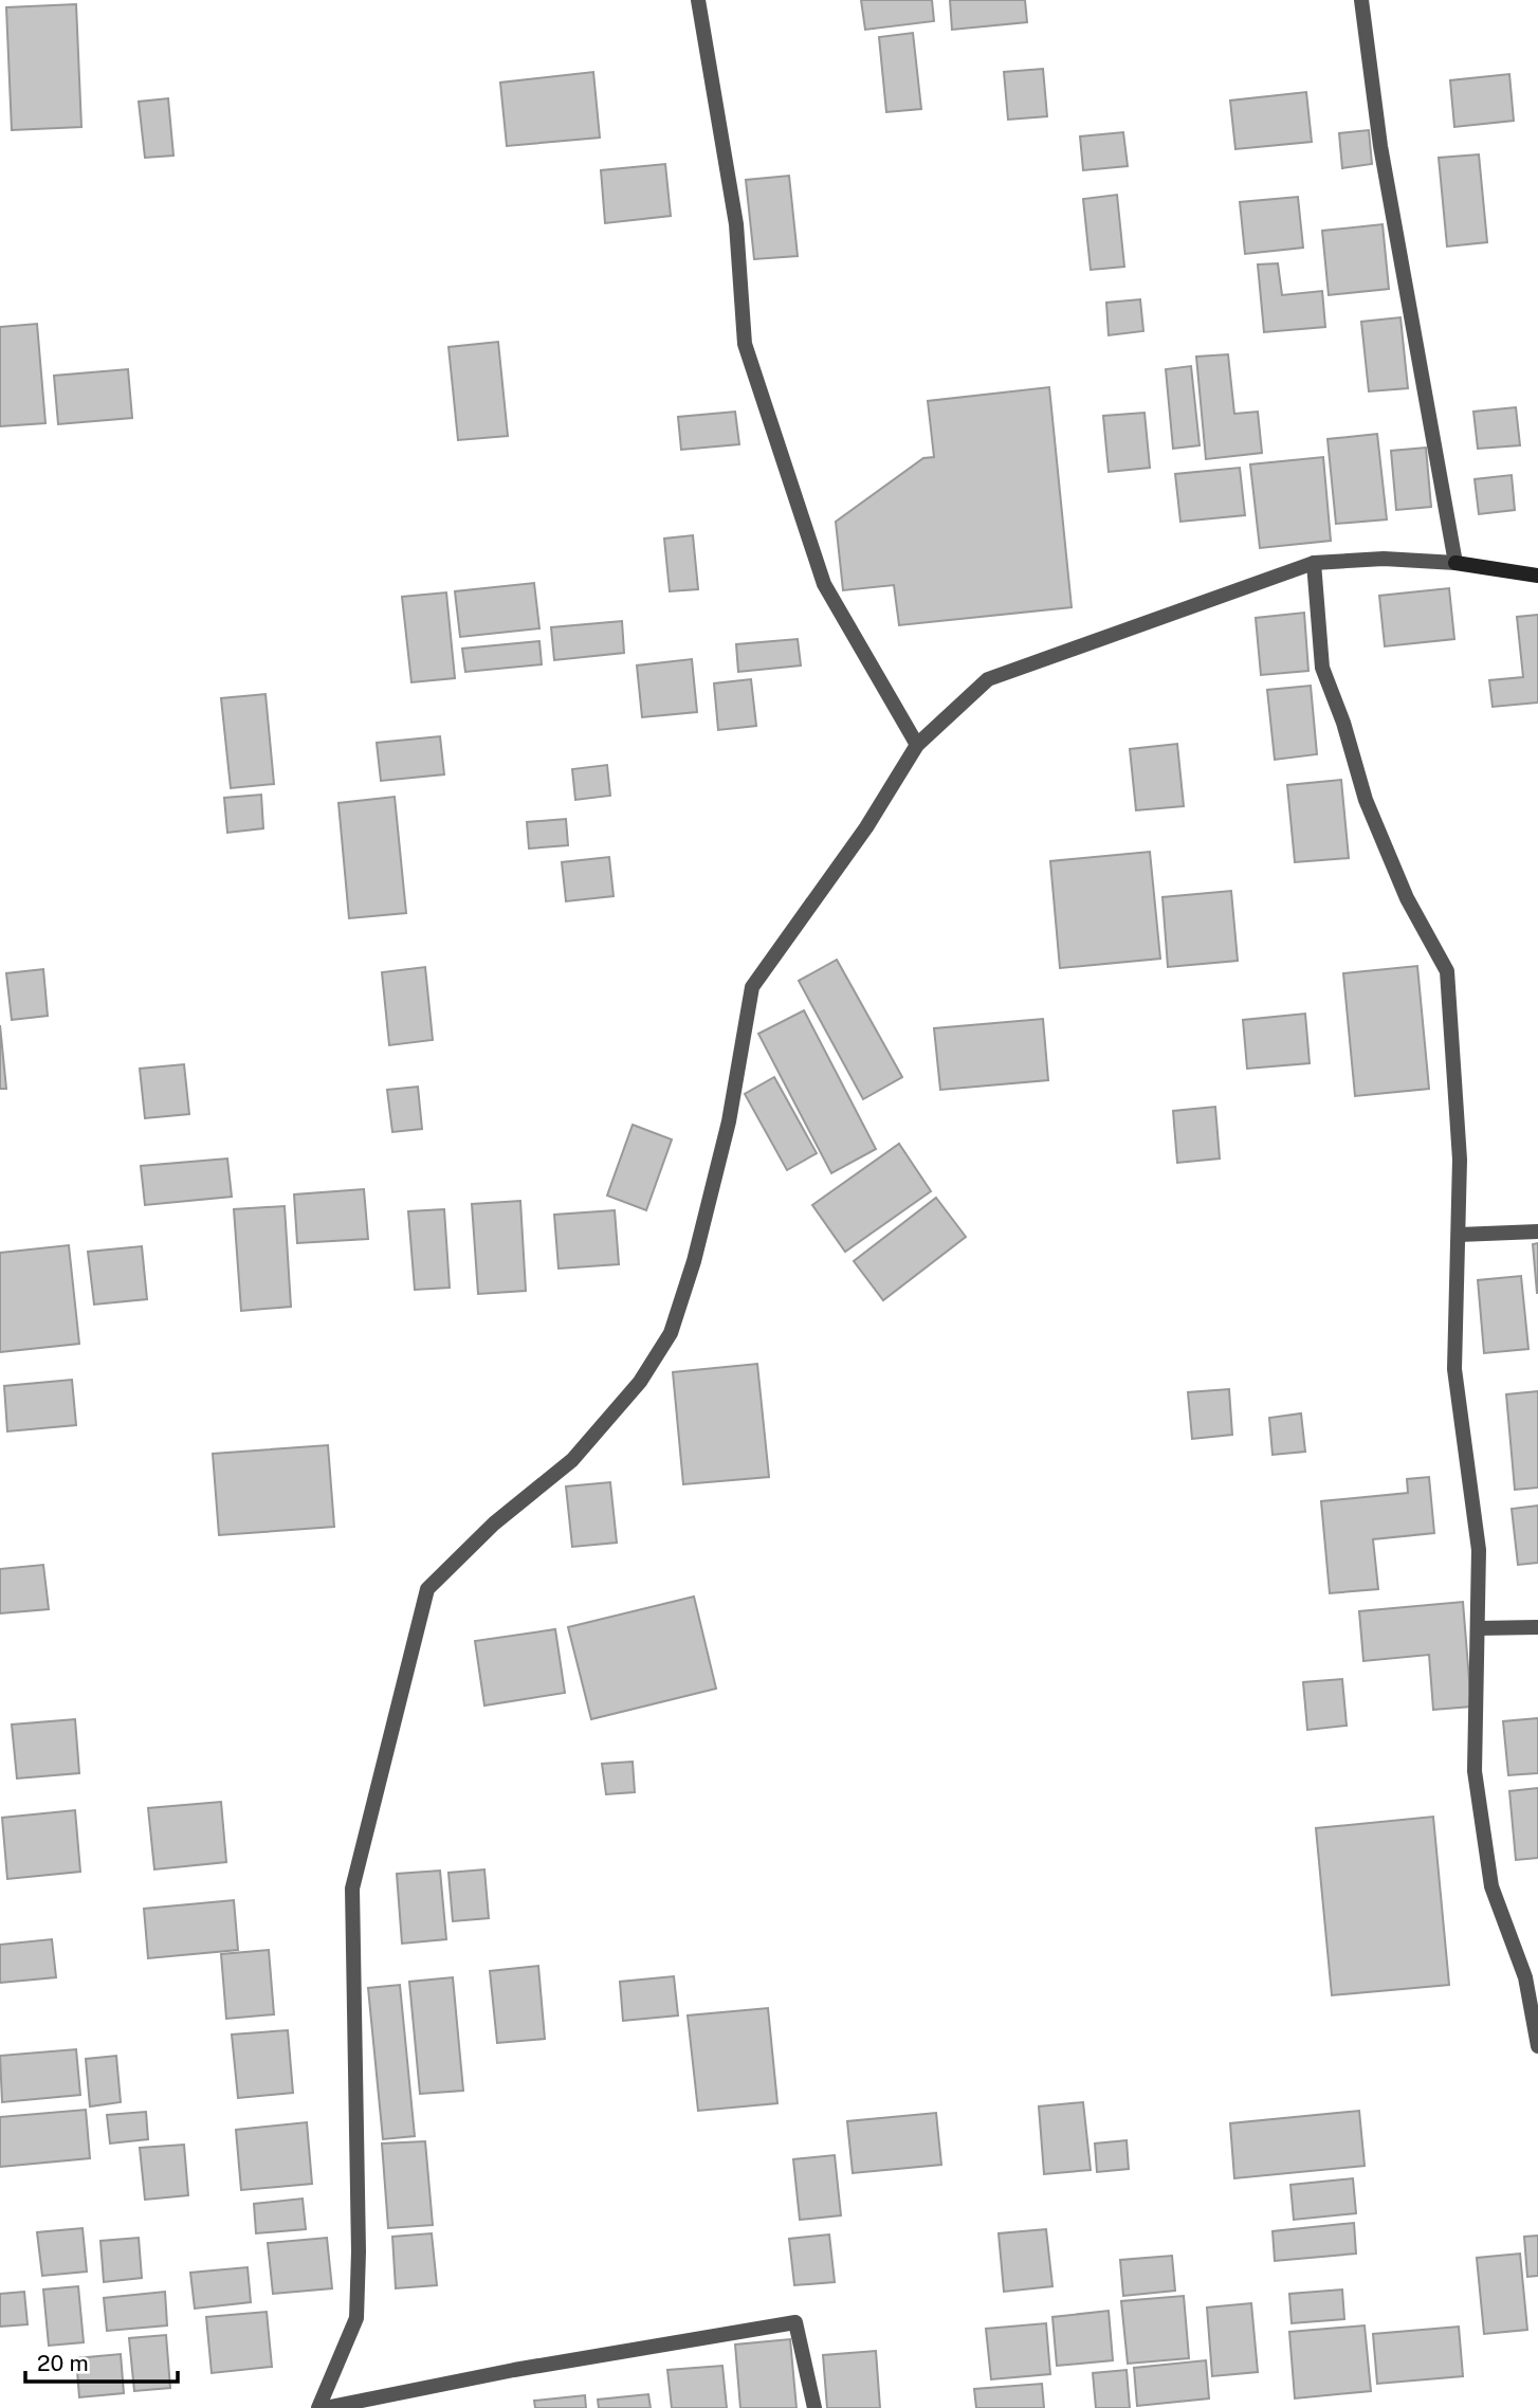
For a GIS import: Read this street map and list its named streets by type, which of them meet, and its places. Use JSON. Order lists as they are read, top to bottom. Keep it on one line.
{"scale_bar":"20 m"}
